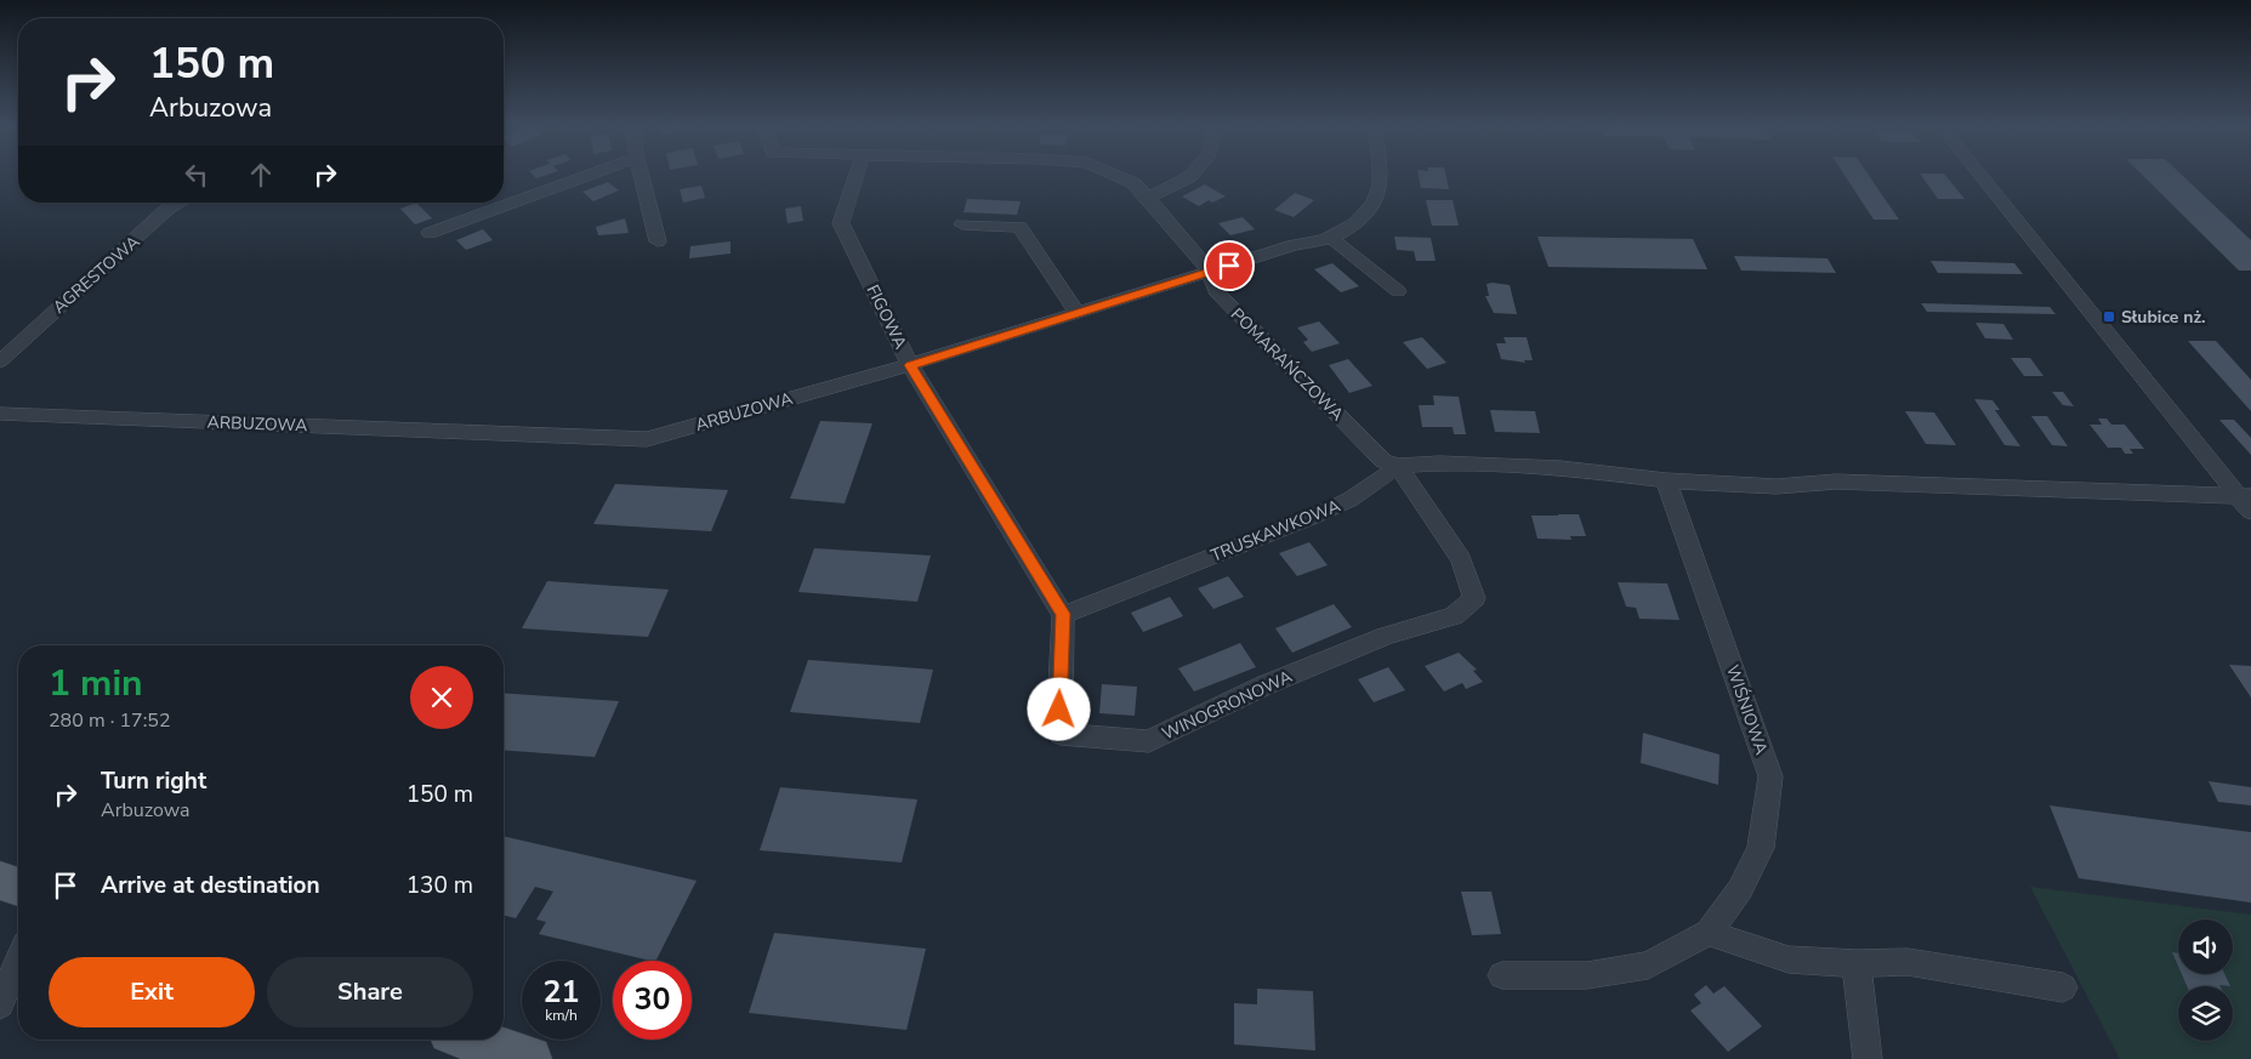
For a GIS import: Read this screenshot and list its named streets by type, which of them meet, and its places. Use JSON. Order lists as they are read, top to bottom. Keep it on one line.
{"streets":{"street":["AGRESTOWA","FIGOWA","POMARAŃCZOWA","ARBUZOWA","TRUSKAWKOWA","WINOGRONOWA","WIŚNIOWA"]},"crossings":[["FIGOWA","ARBUZOWA"],["FIGOWA","TRUSKAWKOWA"],["FIGOWA","WINOGRONOWA"],["POMARAŃCZOWA","ARBUZOWA"],["POMARAŃCZOWA","TRUSKAWKOWA"],["POMARAŃCZOWA","WINOGRONOWA"],["TRUSKAWKOWA","WINOGRONOWA"]],"places":{"transit":["Słubice nż."]},"page":{"turn":["150 m","Arbuzowa"],"heading":["1 min","280 m · 17:52"],"list":[{"name":"Turn right","note":"Arbuzowa","value":"150 m"},{"name":"Arrive at destination","value":"130 m"}],"buttons":["Exit","Share"],"speed":"21 km/h","limit":"30"}}
